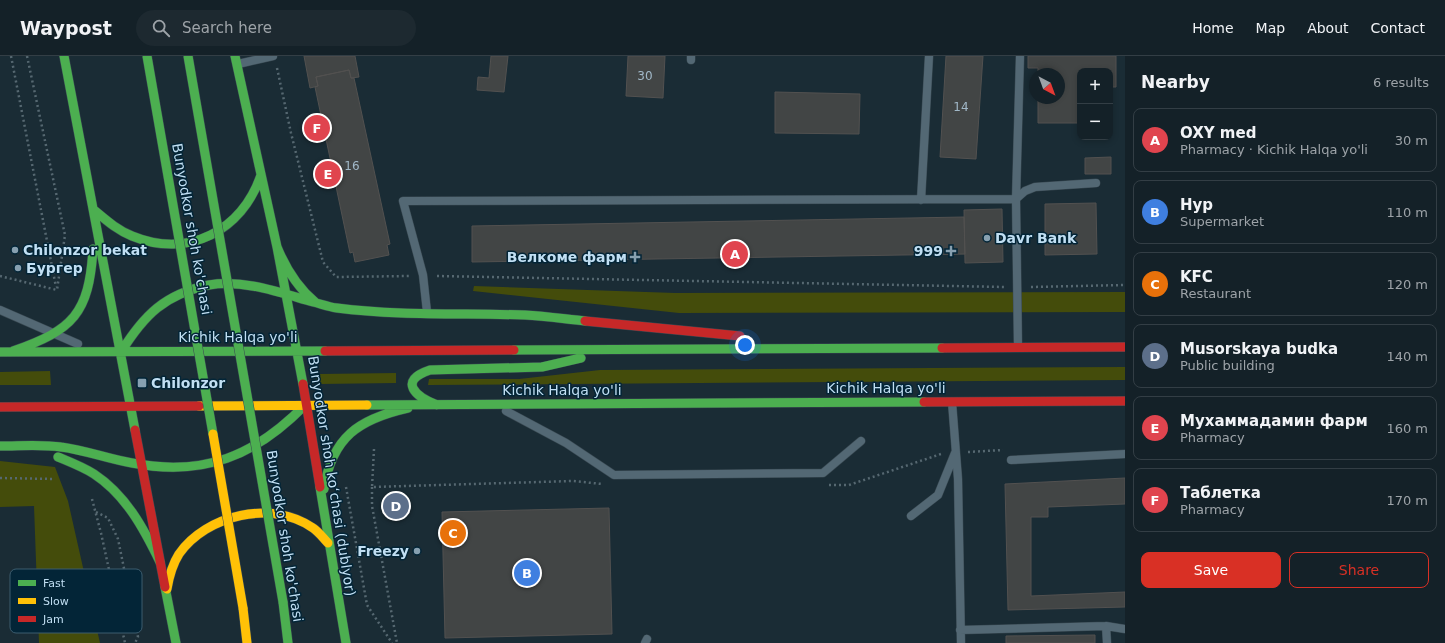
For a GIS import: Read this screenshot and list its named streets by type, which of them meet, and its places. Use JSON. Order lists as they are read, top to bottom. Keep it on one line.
{"streets":{"main road":["Bunyodkor shoh ko'chasi","Kichik Halqa yo'li","Bunyodkor shoh koʻchasi (dublyor)"]},"crossings":[["Kichik Halqa yo'li","Bunyodkor shoh koʻchasi (dublyor)"]],"places":{"other":["Davr Bank","Chilonzor bekat","Бургер","Freezy"],"health":["999","Велкоме фарм"],"transit":["Chilonzor"]},"house_numbers":["30","14","16"],"legend":["Fast","Slow","Jam"],"north":"bottom right","page":{"header":"Waypost","search":"Search here","nav":["Home","Map","About","Contact"],"heading":["Nearby","6 results"],"map_buttons":["+","−"],"list":[{"mark":"A","name":"OXY med","note":"Pharmacy · Kichik Halqa yo'li","value":"30 m"},{"mark":"B","name":"Нур","note":"Supermarket","value":"110 m"},{"mark":"C","name":"KFC","note":"Restaurant","value":"120 m"},{"mark":"D","name":"Musorskaya budka","note":"Public building","value":"140 m"},{"mark":"E","name":"Мухаммадамин фарм","note":"Pharmacy","value":"160 m"},{"mark":"F","name":"Таблетка","note":"Pharmacy","value":"170 m"}],"pins":["F","E","A","D","C","B"],"buttons":["Save","Share"]}}
